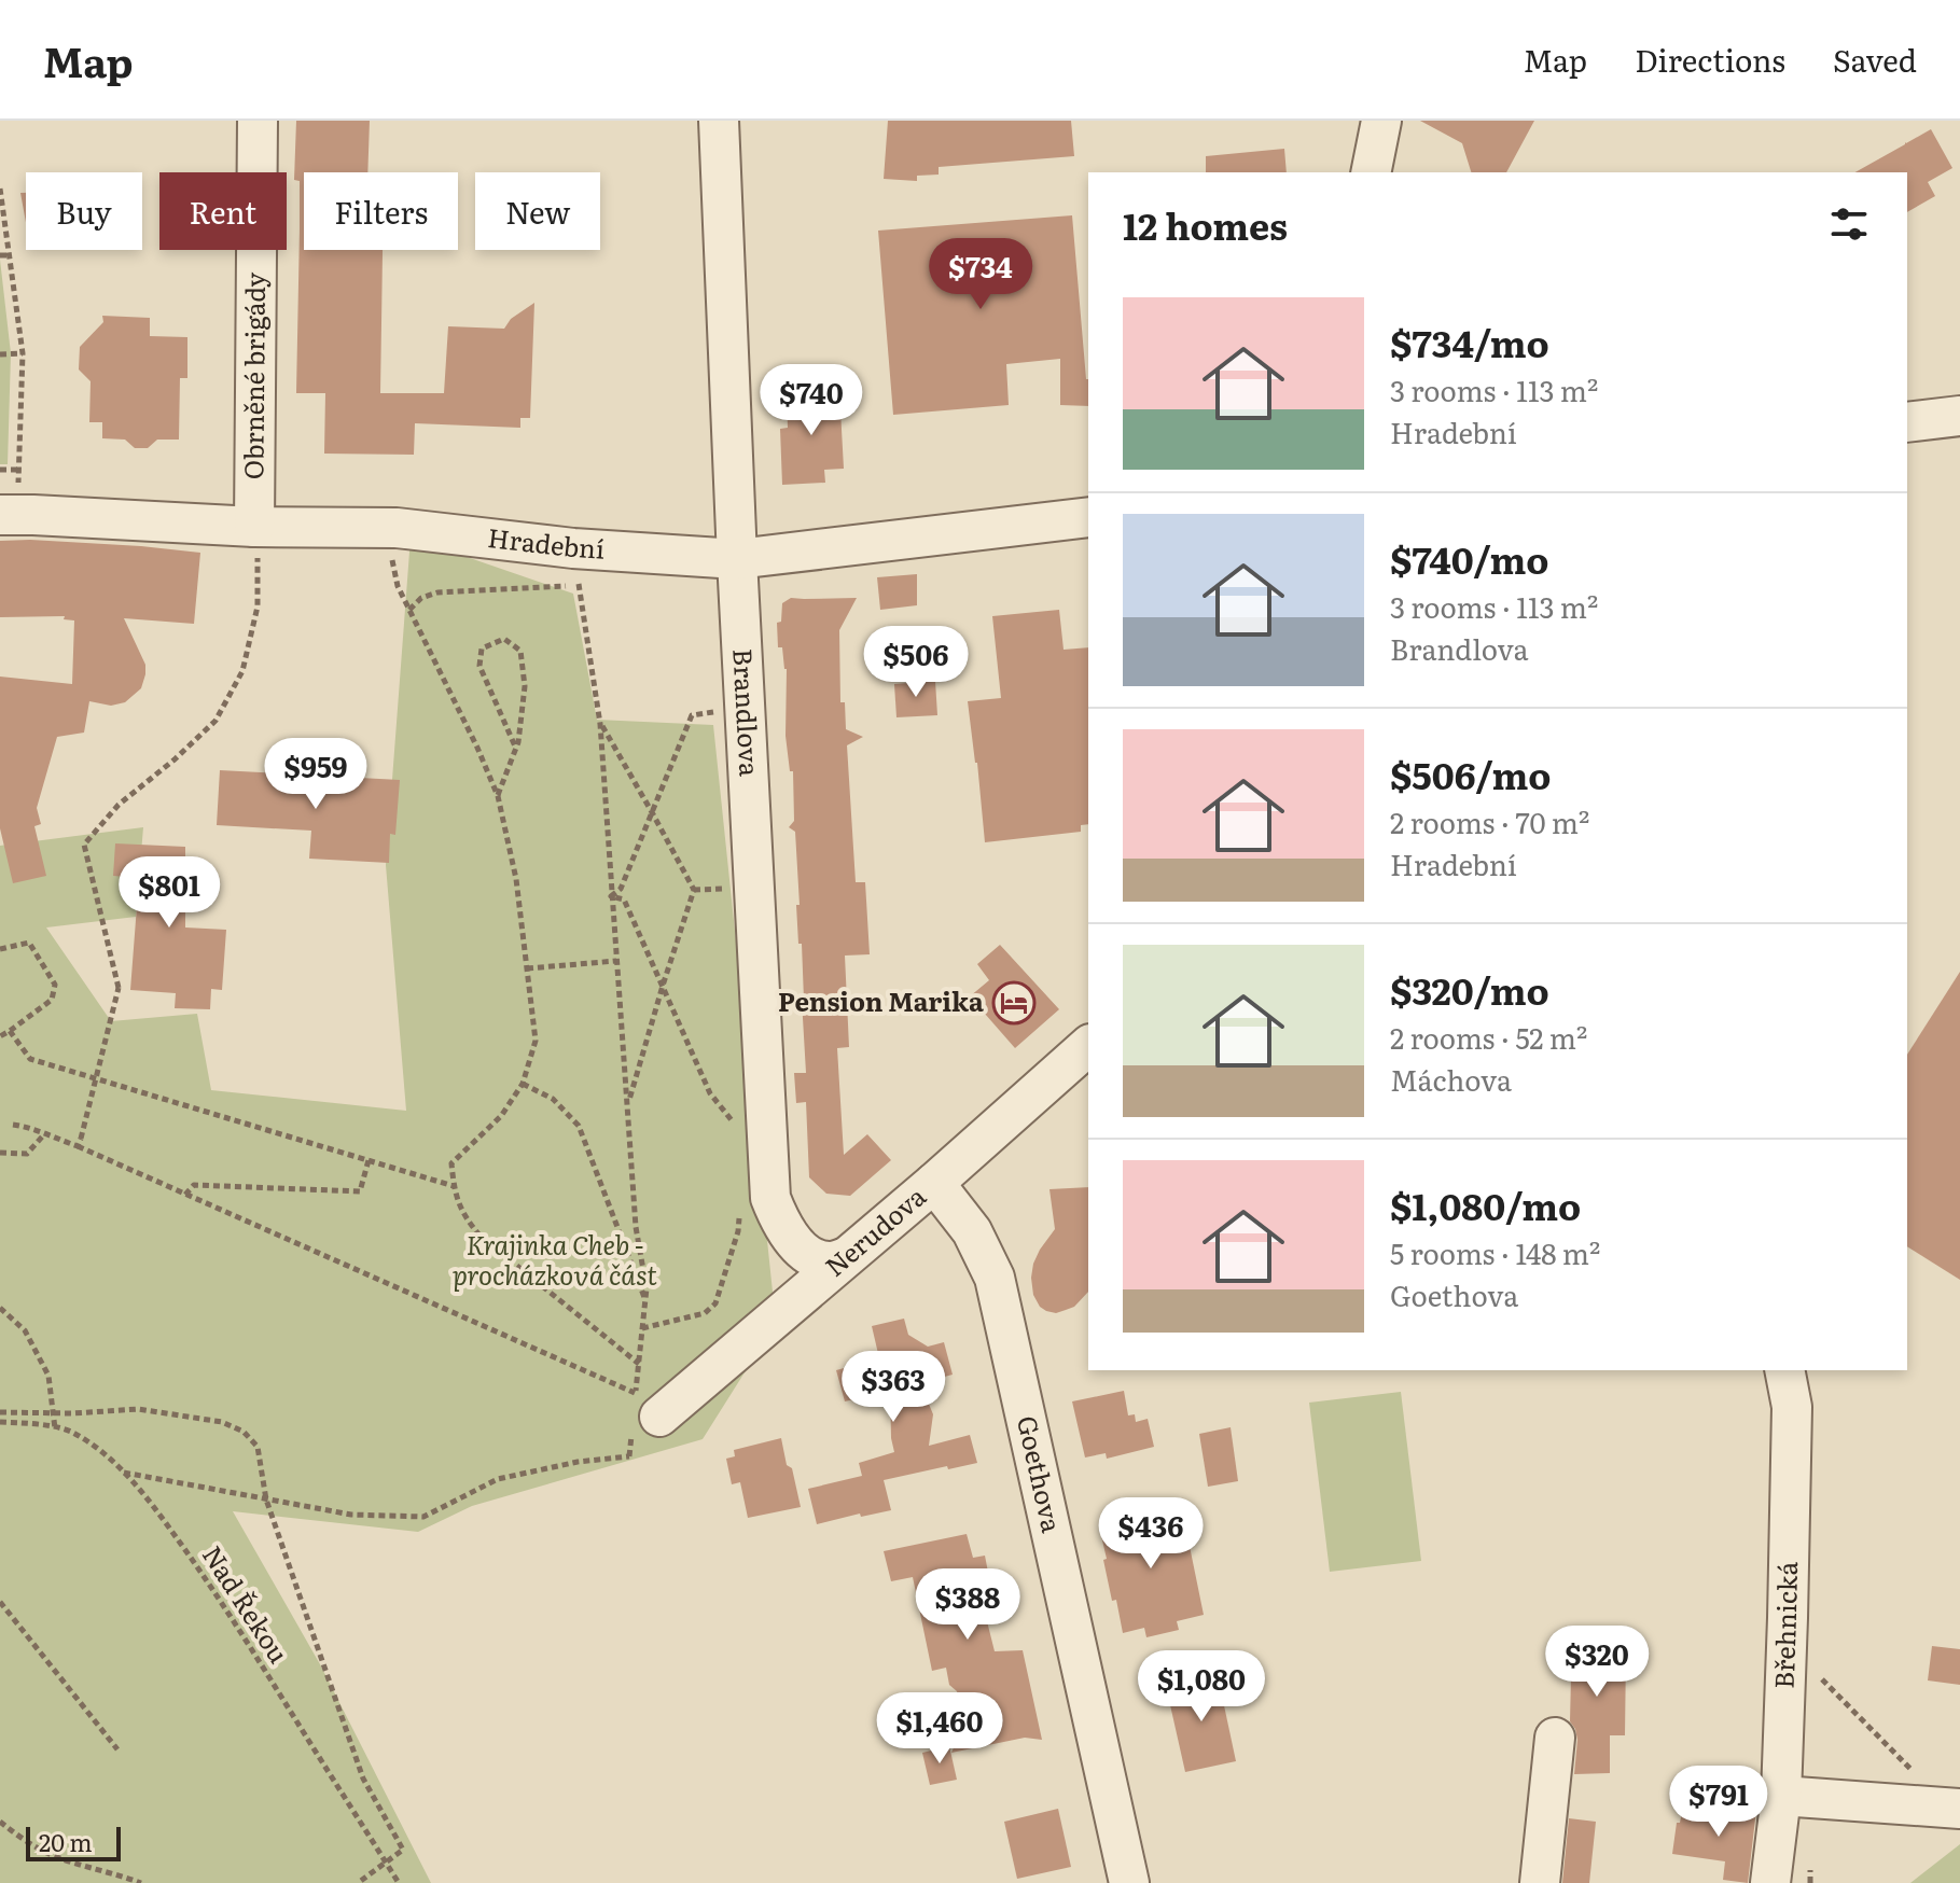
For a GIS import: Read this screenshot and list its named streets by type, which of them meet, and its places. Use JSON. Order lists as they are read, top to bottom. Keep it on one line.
{"streets":{"street":["Obrněné brigády","Hradební","Brandlova","Nerudova","Goethova","Břehnická"],"path":["Nad Řekou"]},"crossings":[["Obrněné brigády","Hradební"],["Hradební","Brandlova"],["Brandlova","Nerudova"],["Nerudova","Goethova"]],"parks":["Krajinka Cheb - procházková část"],"places":{"hotel":["Pension Marika"]},"scale_bar":"20 m","page":{"header":"Map","nav":["Map","Directions","Saved"],"chip":["Buy","Rent","Filters","New"],"heading":"12 homes","price":["$734","$740","$506","$959","$801","$363","$436","$388","$320","$1,080","$1,460","$791"],"list":[{"name":"$734/mo","note":"3 rooms · 113 m² · Hradební"},{"name":"$740/mo","note":"3 rooms · 113 m² · Brandlova"},{"name":"$506/mo","note":"2 rooms · 70 m² · Hradební"},{"name":"$320/mo","note":"2 rooms · 52 m² · Máchova"},{"name":"$1,080/mo","note":"5 rooms · 148 m² · Goethova"}],"scale":"20 m"}}
